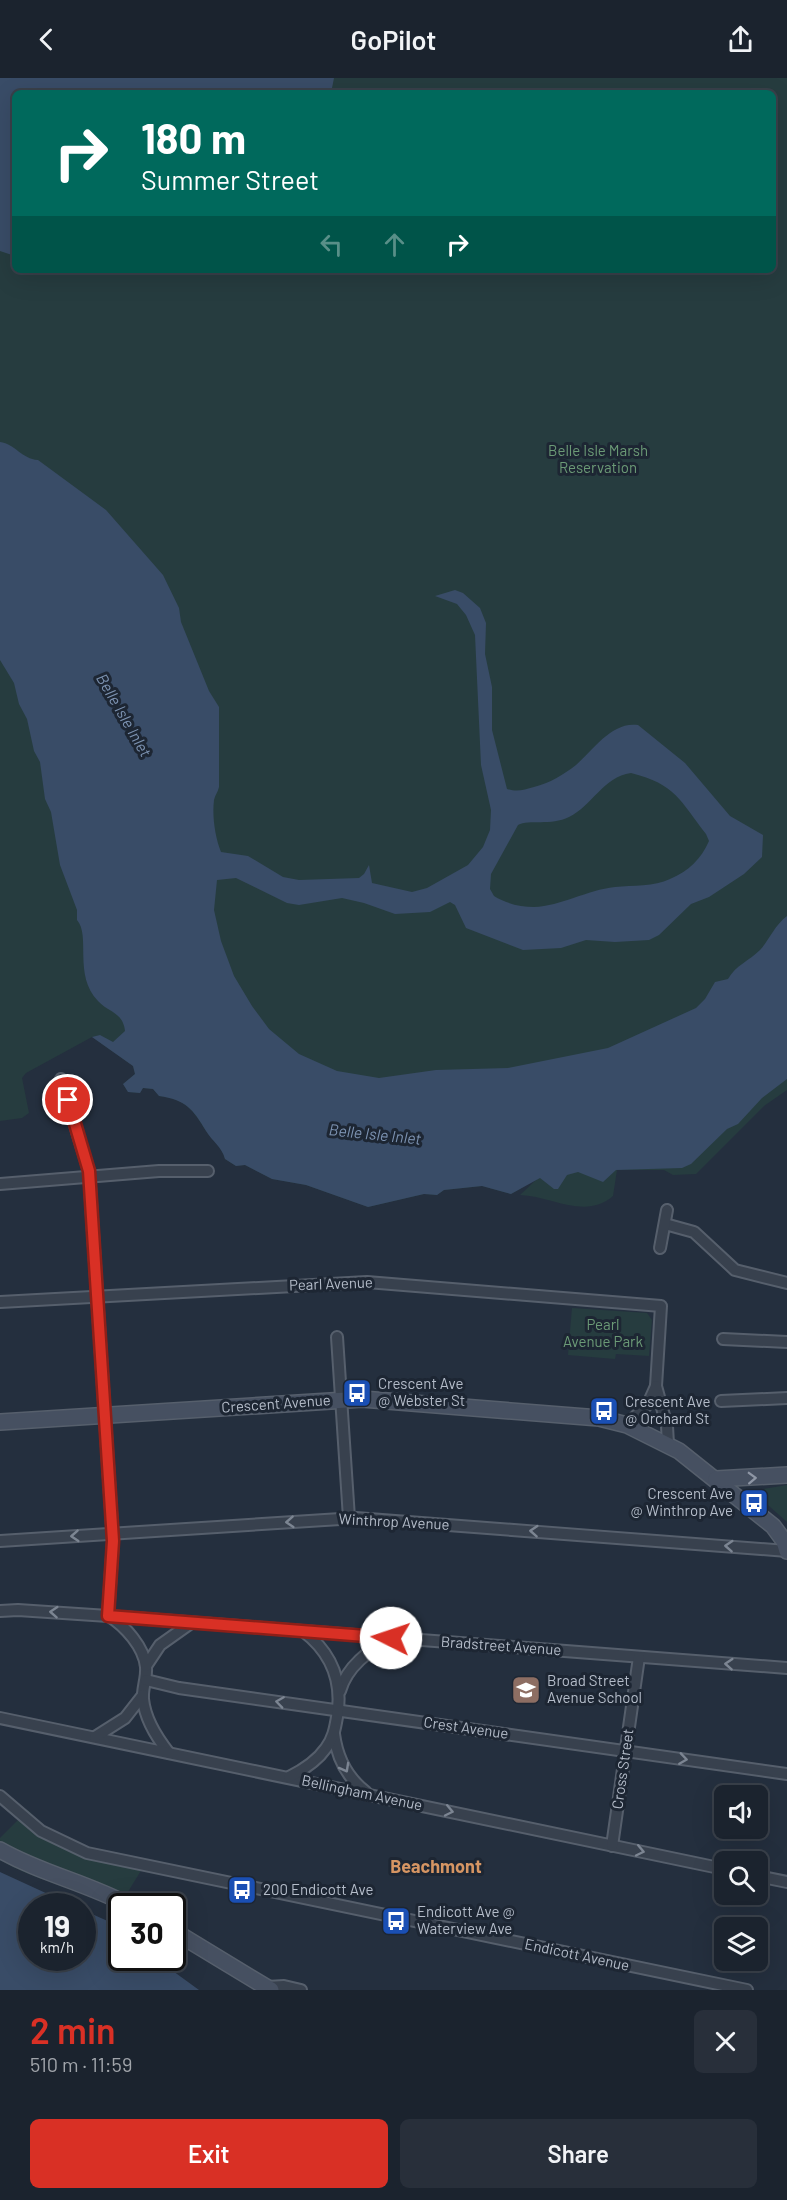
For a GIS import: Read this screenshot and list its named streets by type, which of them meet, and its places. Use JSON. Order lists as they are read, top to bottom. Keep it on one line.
{"streets":{"street":["Pearl Avenue","Crescent Avenue","Winthrop Avenue","Bradstreet Avenue","Crest Avenue","Cross Street","Bellingham Avenue","Endicott Avenue"]},"crossings":[["Crescent Avenue","Winthrop Avenue"],["Bradstreet Avenue","Cross Street"],["Crest Avenue","Cross Street"],["Cross Street","Bellingham Avenue"]],"one_way":["Winthrop Avenue","Bellingham Avenue"],"districts":["Beachmont"],"water":["Belle Isle Inlet"],"parks":["Belle Isle Marsh Reservation","Pearl Avenue Park"],"places":{"bus stop":["Crescent Ave @ Webster St","Crescent Ave @ Orchard St","Crescent Ave @ Winthrop Ave","200 Endicott Ave","Endicott Ave @ Waterview Ave"],"school or university":["Broad Street Avenue School"]},"page":{"header":"GoPilot","turn":["180 m","Summer Street"],"speed":"19 km/h","limit":"30","heading":["2 min","510 m · 11:59"],"buttons":["Exit","Share"]}}
